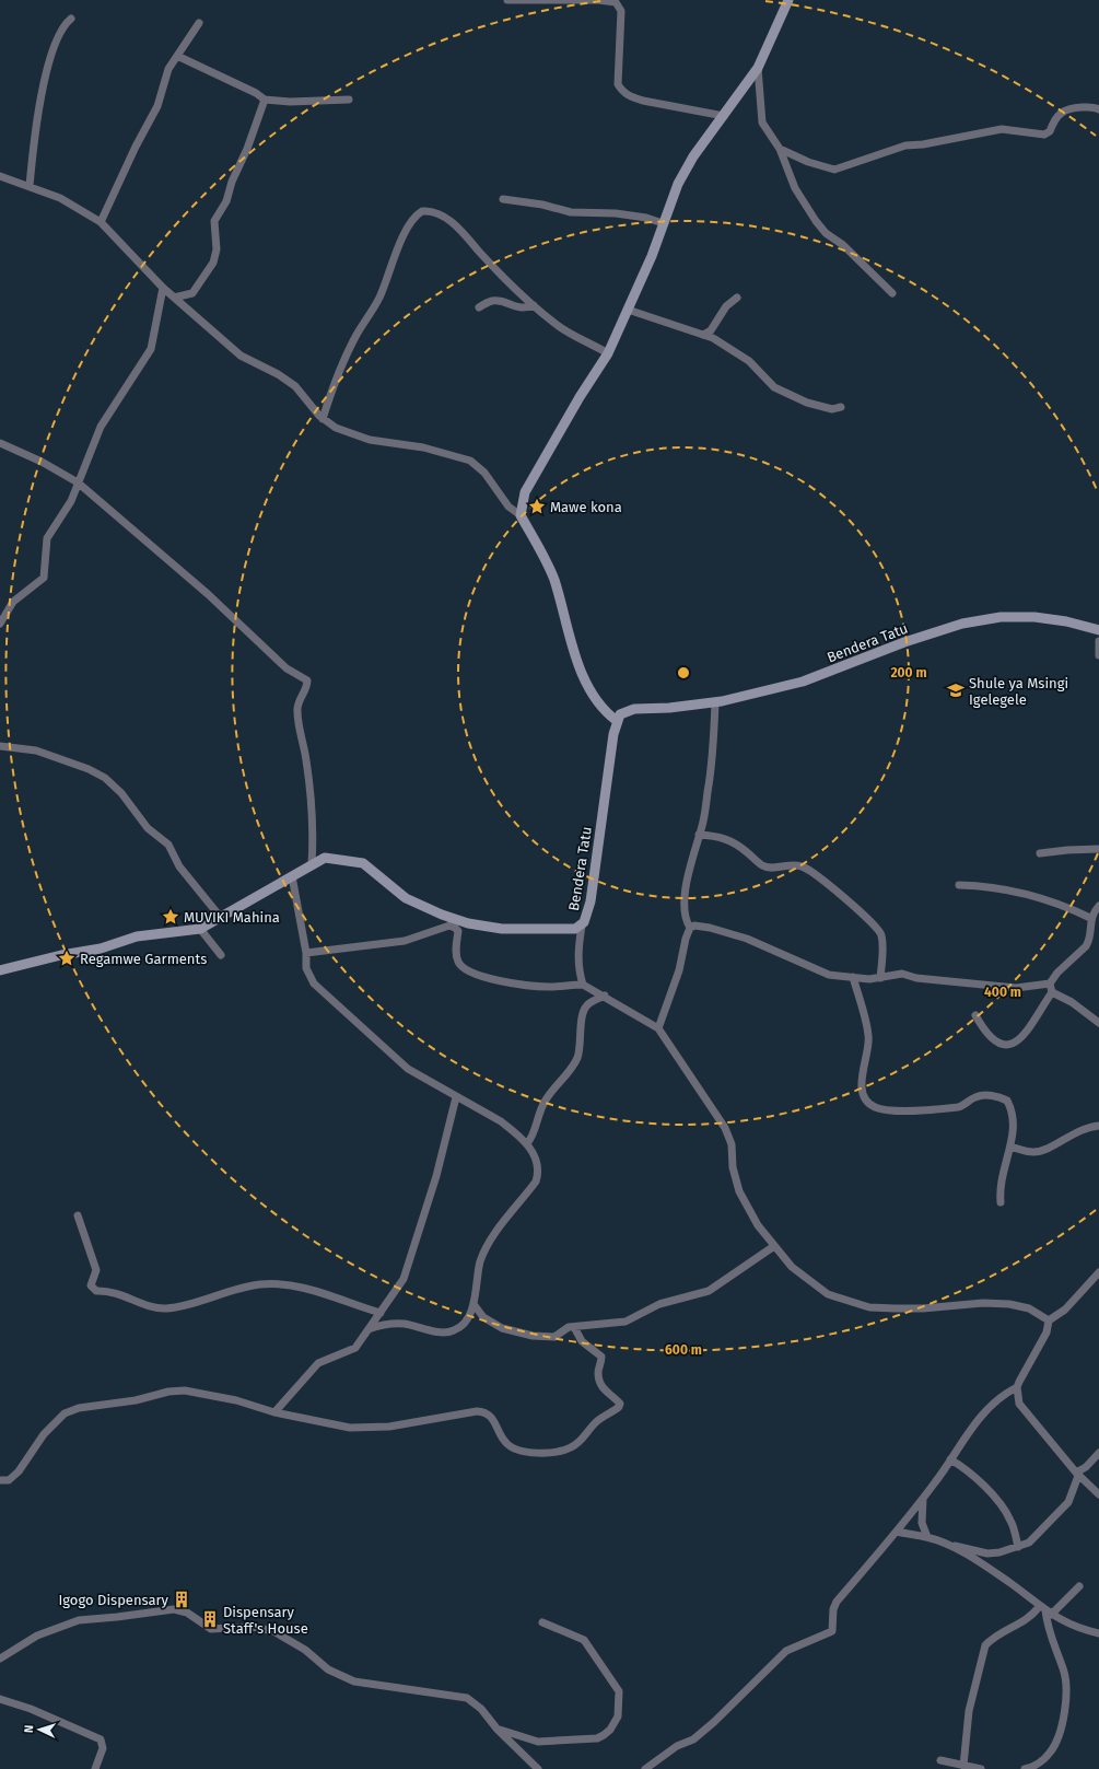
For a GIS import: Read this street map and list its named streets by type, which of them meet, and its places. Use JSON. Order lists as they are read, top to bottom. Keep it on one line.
{"streets":{"main road":["Bendera Tatu"]},"places":{"place":["Mawe kona","MUVIKI Mahina","Regamwe Garments"],"school or university":["Shule ya Msingi Igelegele"],"building":["Igogo Dispensary","Dispensary Staff's House"]},"north":"left","rings":["200 m","400 m","600 m"]}
